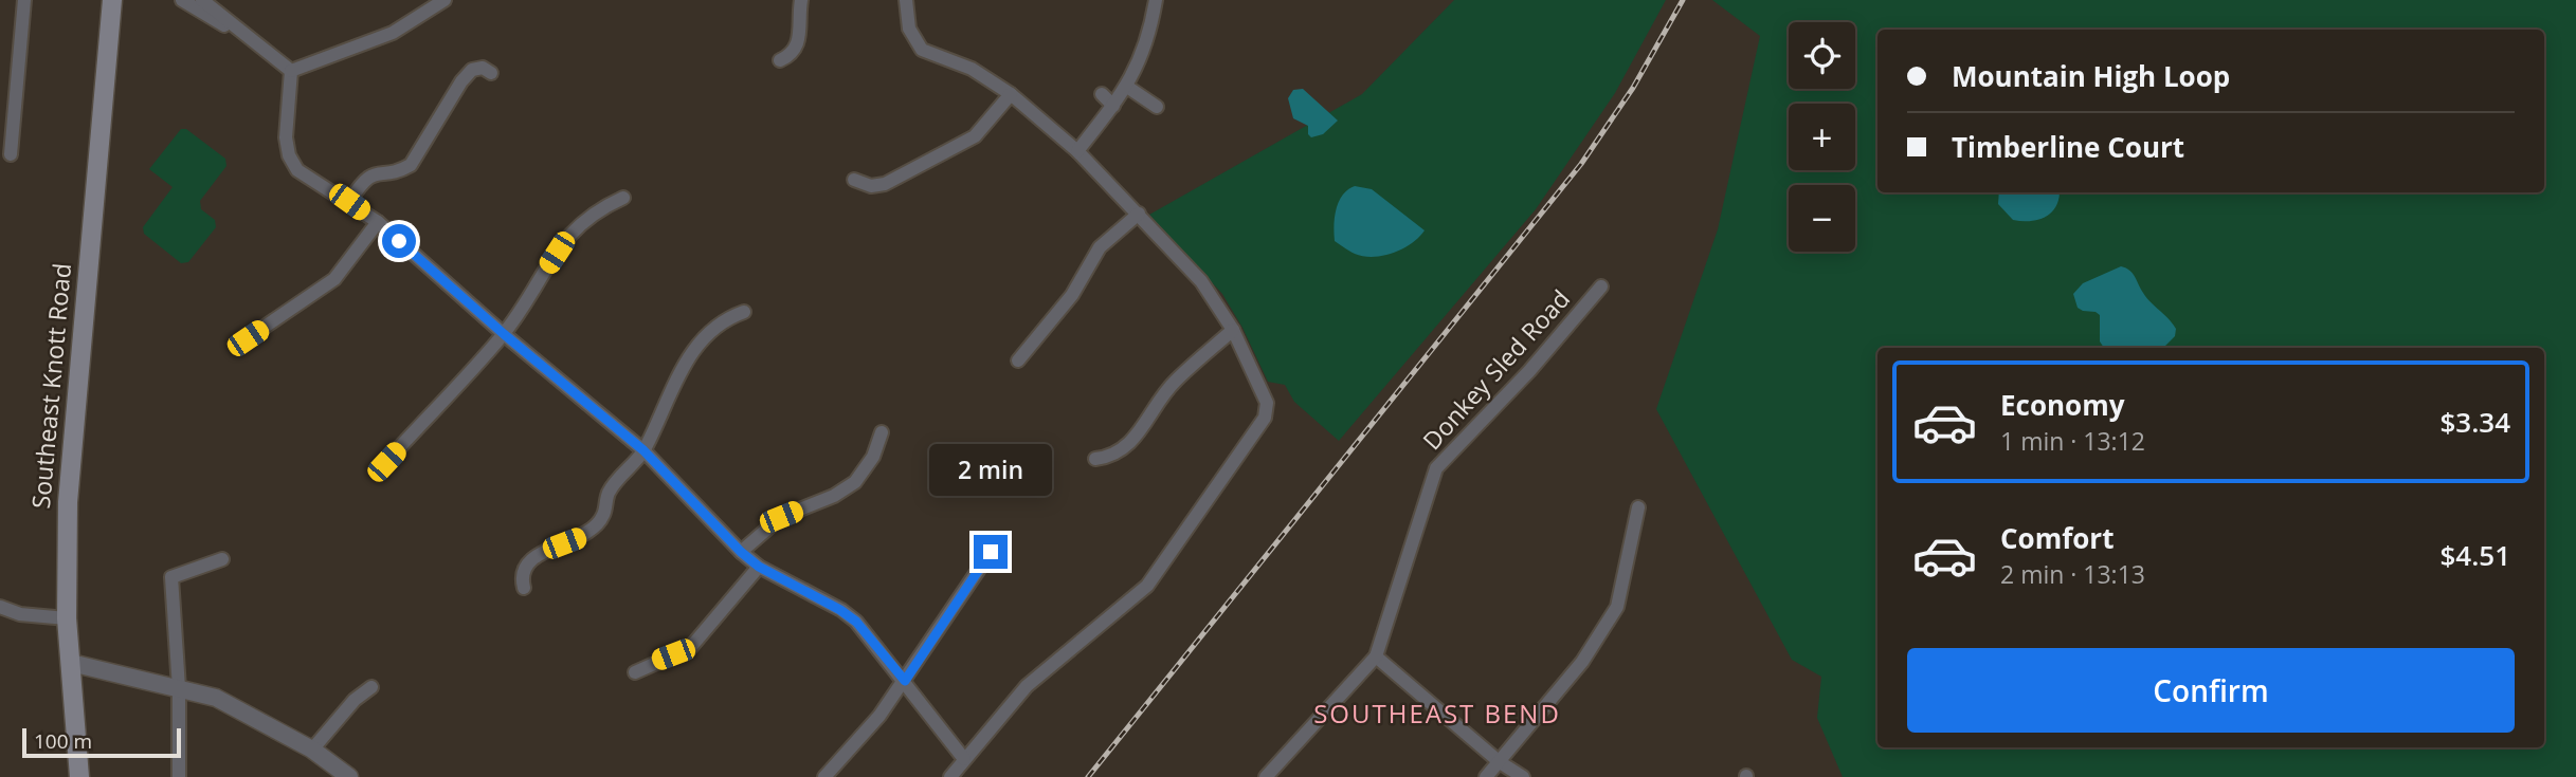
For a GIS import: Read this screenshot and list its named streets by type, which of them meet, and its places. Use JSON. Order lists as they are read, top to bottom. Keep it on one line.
{"streets":{"main road":["Southeast Knott Road"],"street":["Donkey Sled Road"]},"districts":["SOUTHEAST BEND"],"scale_bar":"100 m","page":{"map_buttons":["+","−"],"banner":["Mountain High Loop","Timberline Court"],"list":[{"name":"Economy","note":"1 min · 13:12","value":"$3.34"},{"name":"Comfort","note":"2 min · 13:13","value":"$4.51"}],"bubble":"2 min","buttons":"Confirm","scale":"100 m"}}
